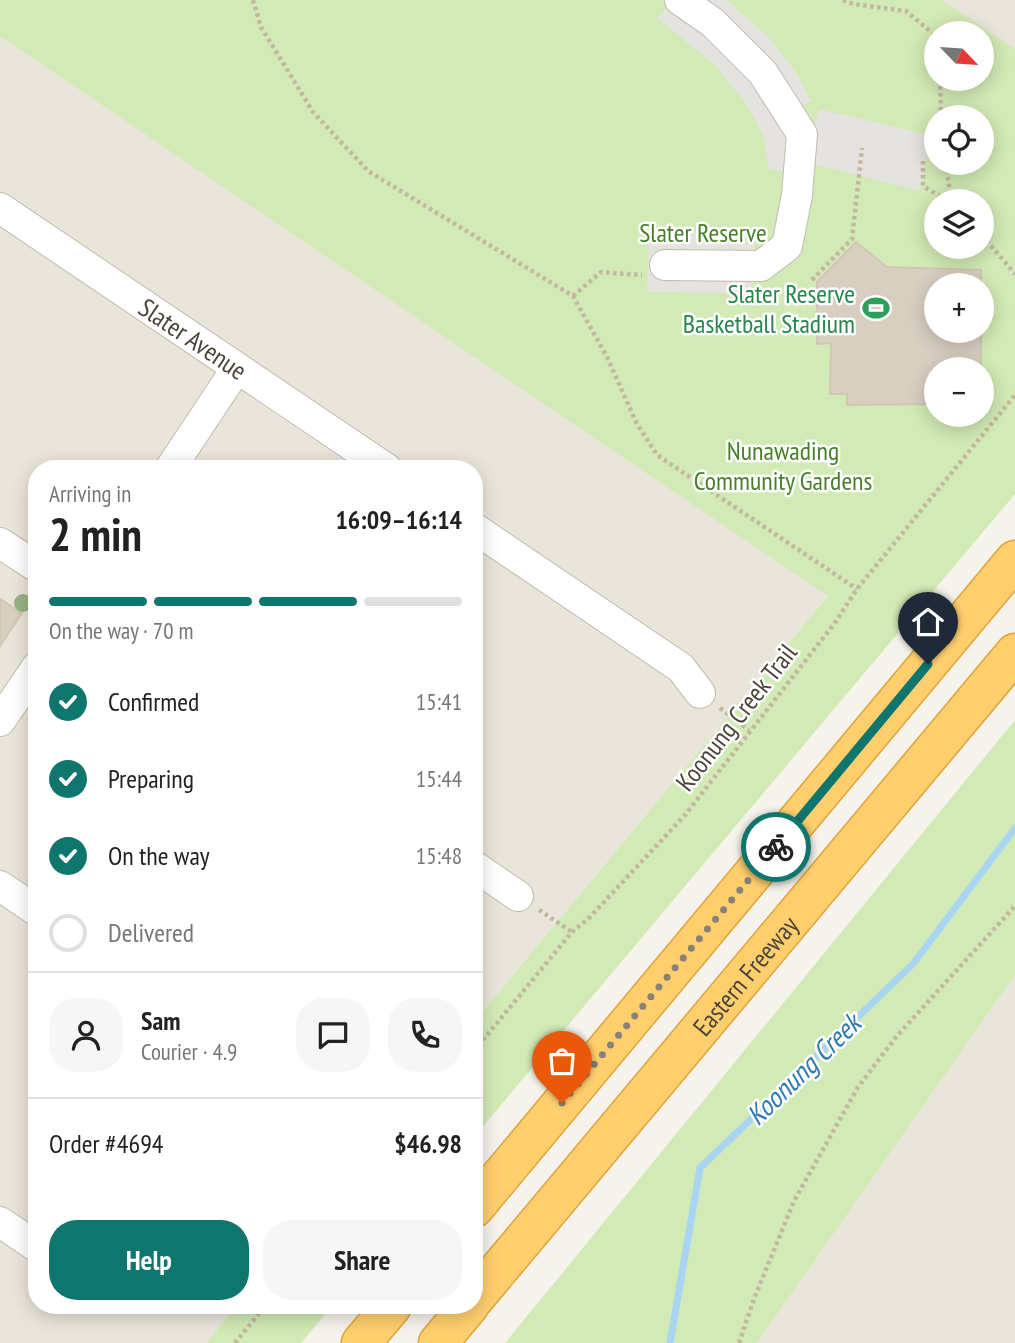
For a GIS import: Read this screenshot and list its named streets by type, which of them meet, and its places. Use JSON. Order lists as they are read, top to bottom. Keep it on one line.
{"streets":{"highway":["Eastern Freeway"],"street":["Slater Avenue"],"path":["Koonung Creek Trail"]},"water":["Koonung Creek"],"parks":["Slater Reserve","Nunawading Community Gardens"],"places":{"sports":["Slater Reserve Basketball Stadium"]},"north":"bottom right","page":{"map_buttons":["+","−"],"heading":["2 min","Arriving in","16:09–16:14"],"panel":["Sam","Courier · 4.9","Order #4694","$46.98"],"bar":"On the way · 70 m","list":[["Confirmed","15:41"],["Preparing","15:44"],["On the way","15:48"],"Delivered"],"buttons":["Help","Share"]}}
